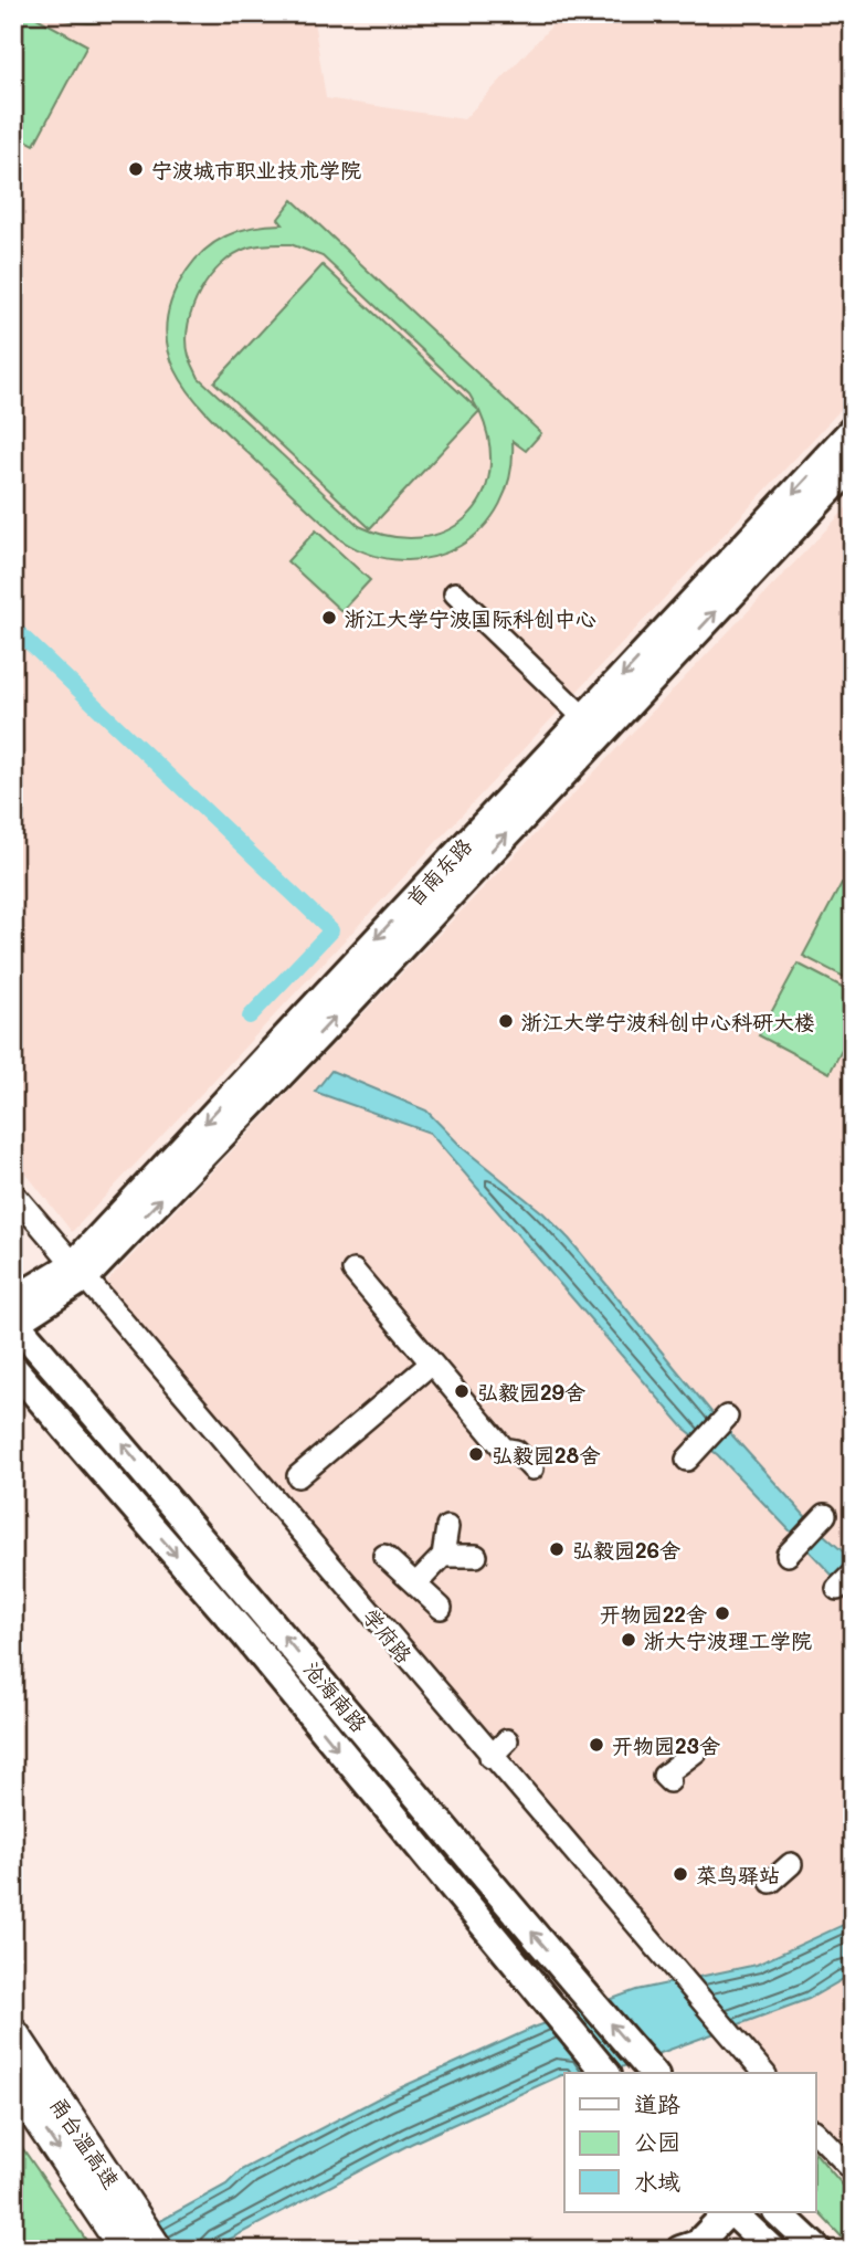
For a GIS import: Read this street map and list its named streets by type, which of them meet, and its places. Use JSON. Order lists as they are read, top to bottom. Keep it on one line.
{"streets":{"highway":["甬台温高速"],"main road":["首南东路","沧海南路"],"street":["学府路"]},"crossings":[["首南东路","学府路"],["首南东路","沧海南路"]],"places":["宁波城市职业技术学院","浙江大学宁波国际科创中心","浙江大学宁波科创中心科研大楼","弘毅园29舍","弘毅园28舍","弘毅园26舍","开物园22舍","浙大宁波理工学院","开物园23舍","菜鸟驿站"],"legend":["道路","公园","水域"]}
